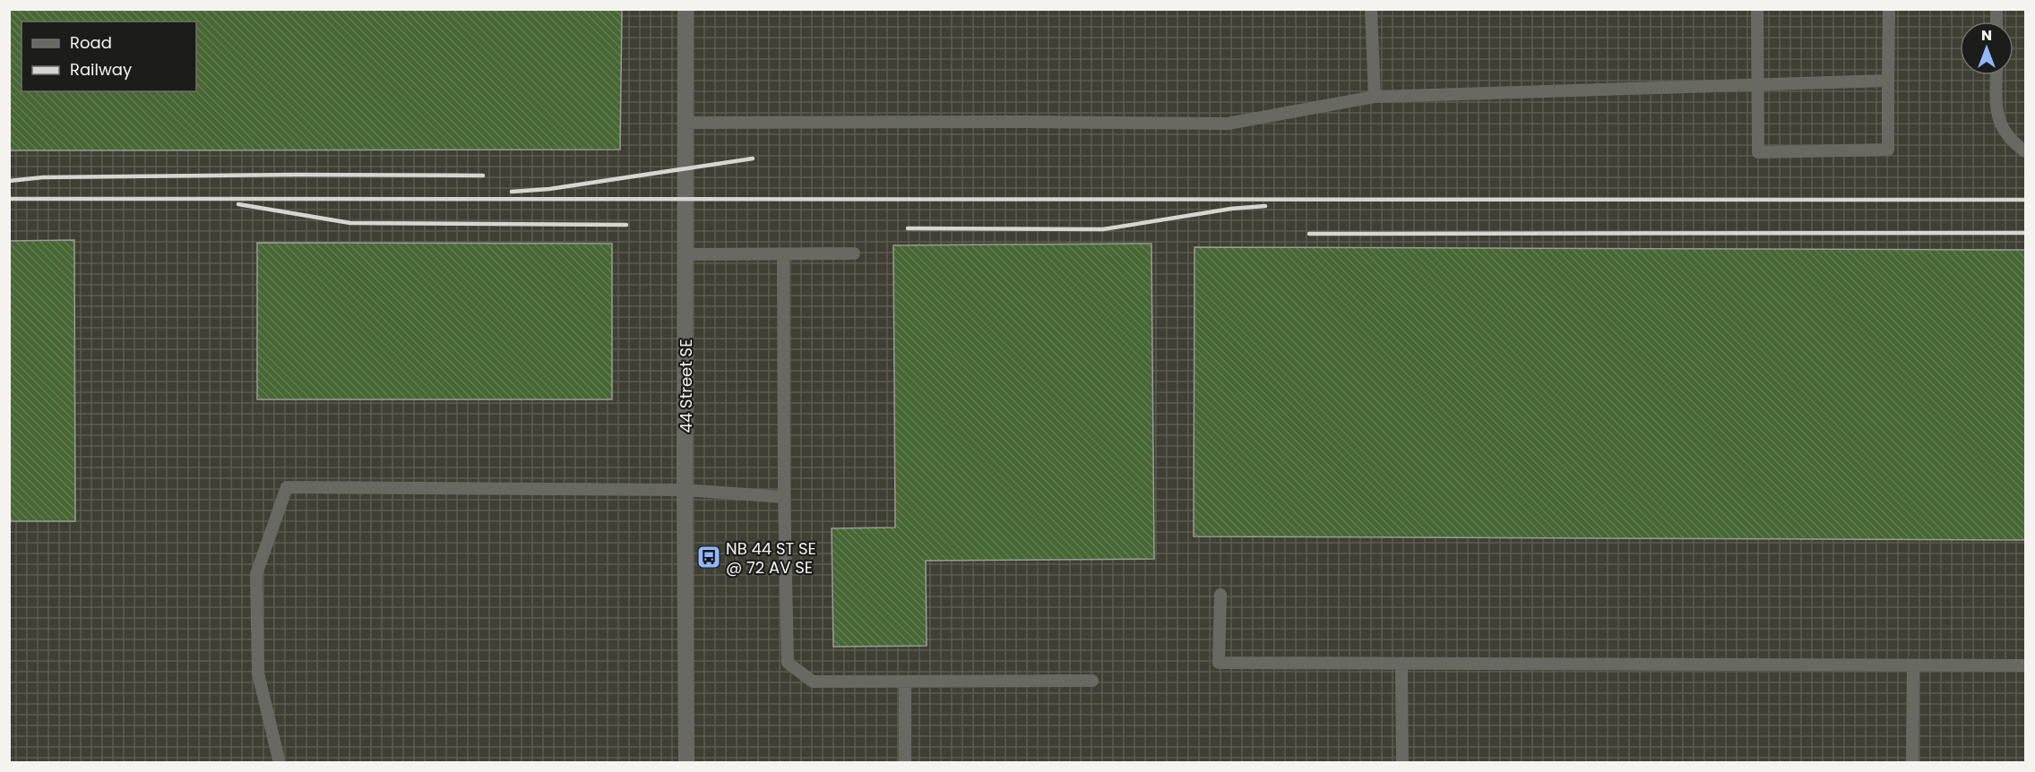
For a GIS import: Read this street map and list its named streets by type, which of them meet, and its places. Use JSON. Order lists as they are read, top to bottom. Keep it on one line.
{"streets":{"street":["44 Street SE"]},"places":{"bus stop":["NB 44 ST SE @ 72 AV SE"]},"legend":["Road","Railway"],"north":"top"}
